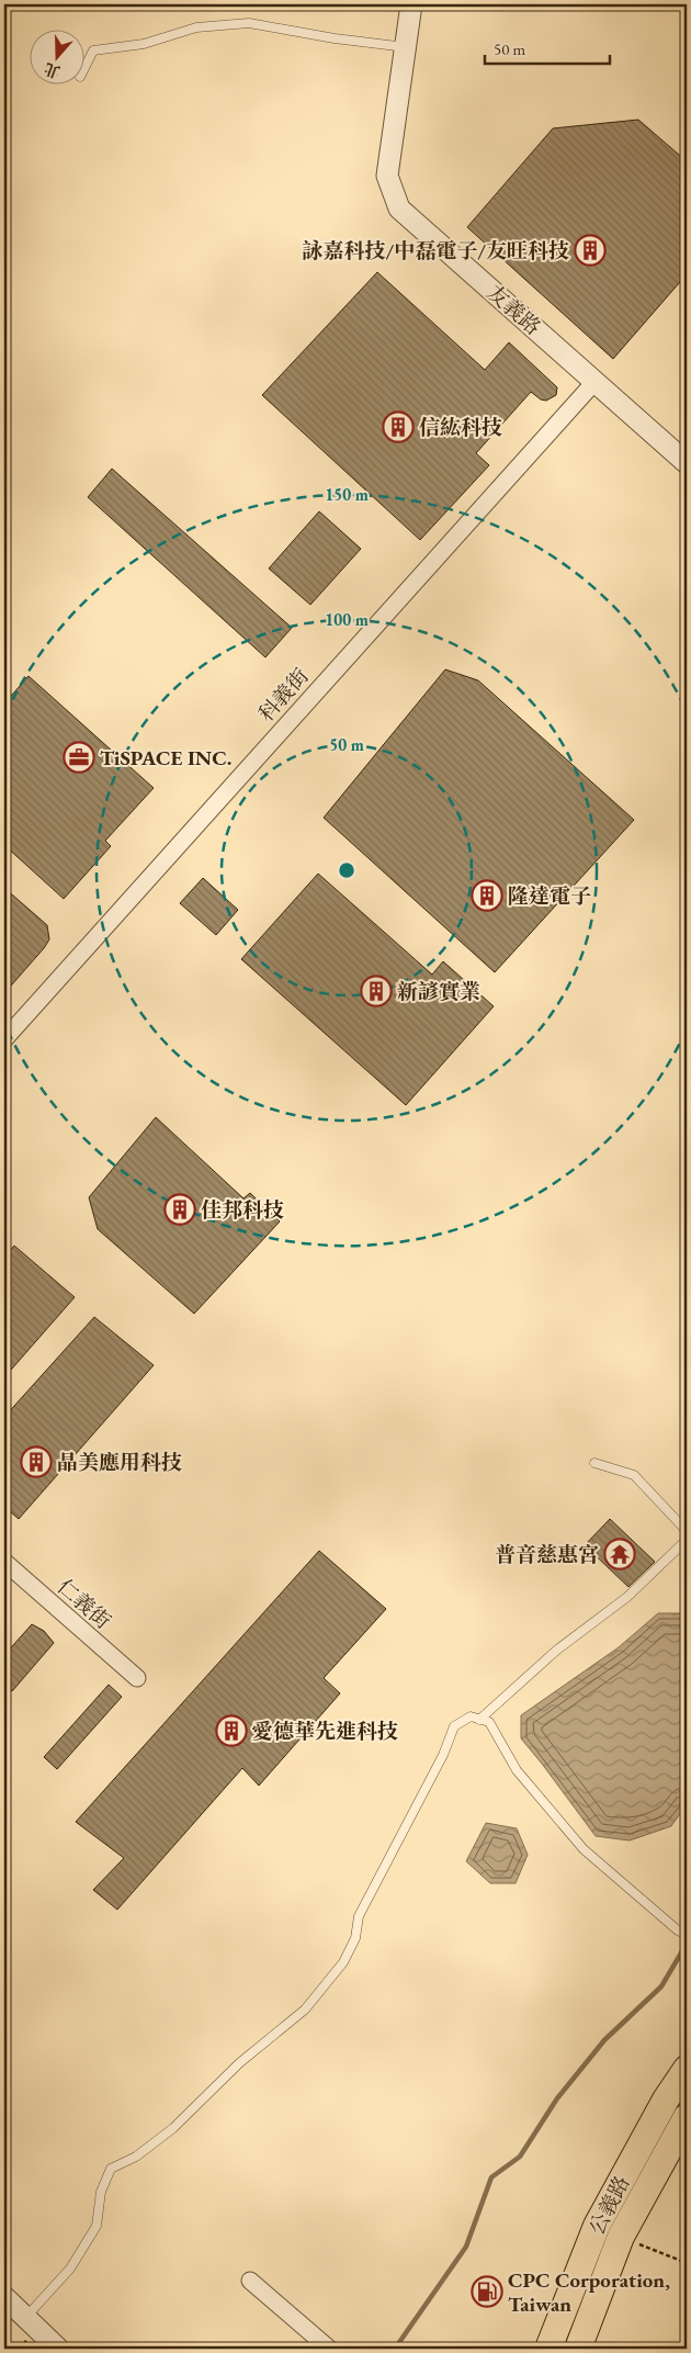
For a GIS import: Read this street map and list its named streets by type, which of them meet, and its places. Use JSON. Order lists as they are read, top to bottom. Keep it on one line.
{"streets":{"main road":["公義路"],"street":["友義路","科義街","仁義街"]},"crossings":[["友義路","科義街"]],"places":{"building":["詠嘉科技/中磊電子/友旺科技","信紘科技","隆達電子","新諺實業","佳邦科技","晶美應用科技","愛德華先進科技"],"office":["TiSPACE INC."],"temple":["普音慈惠宮"],"fuel station":["CPC Corporation, Taiwan"]},"scale_bar":"50 m","north":"bottom","rings":["150 m","100 m","50 m"]}
